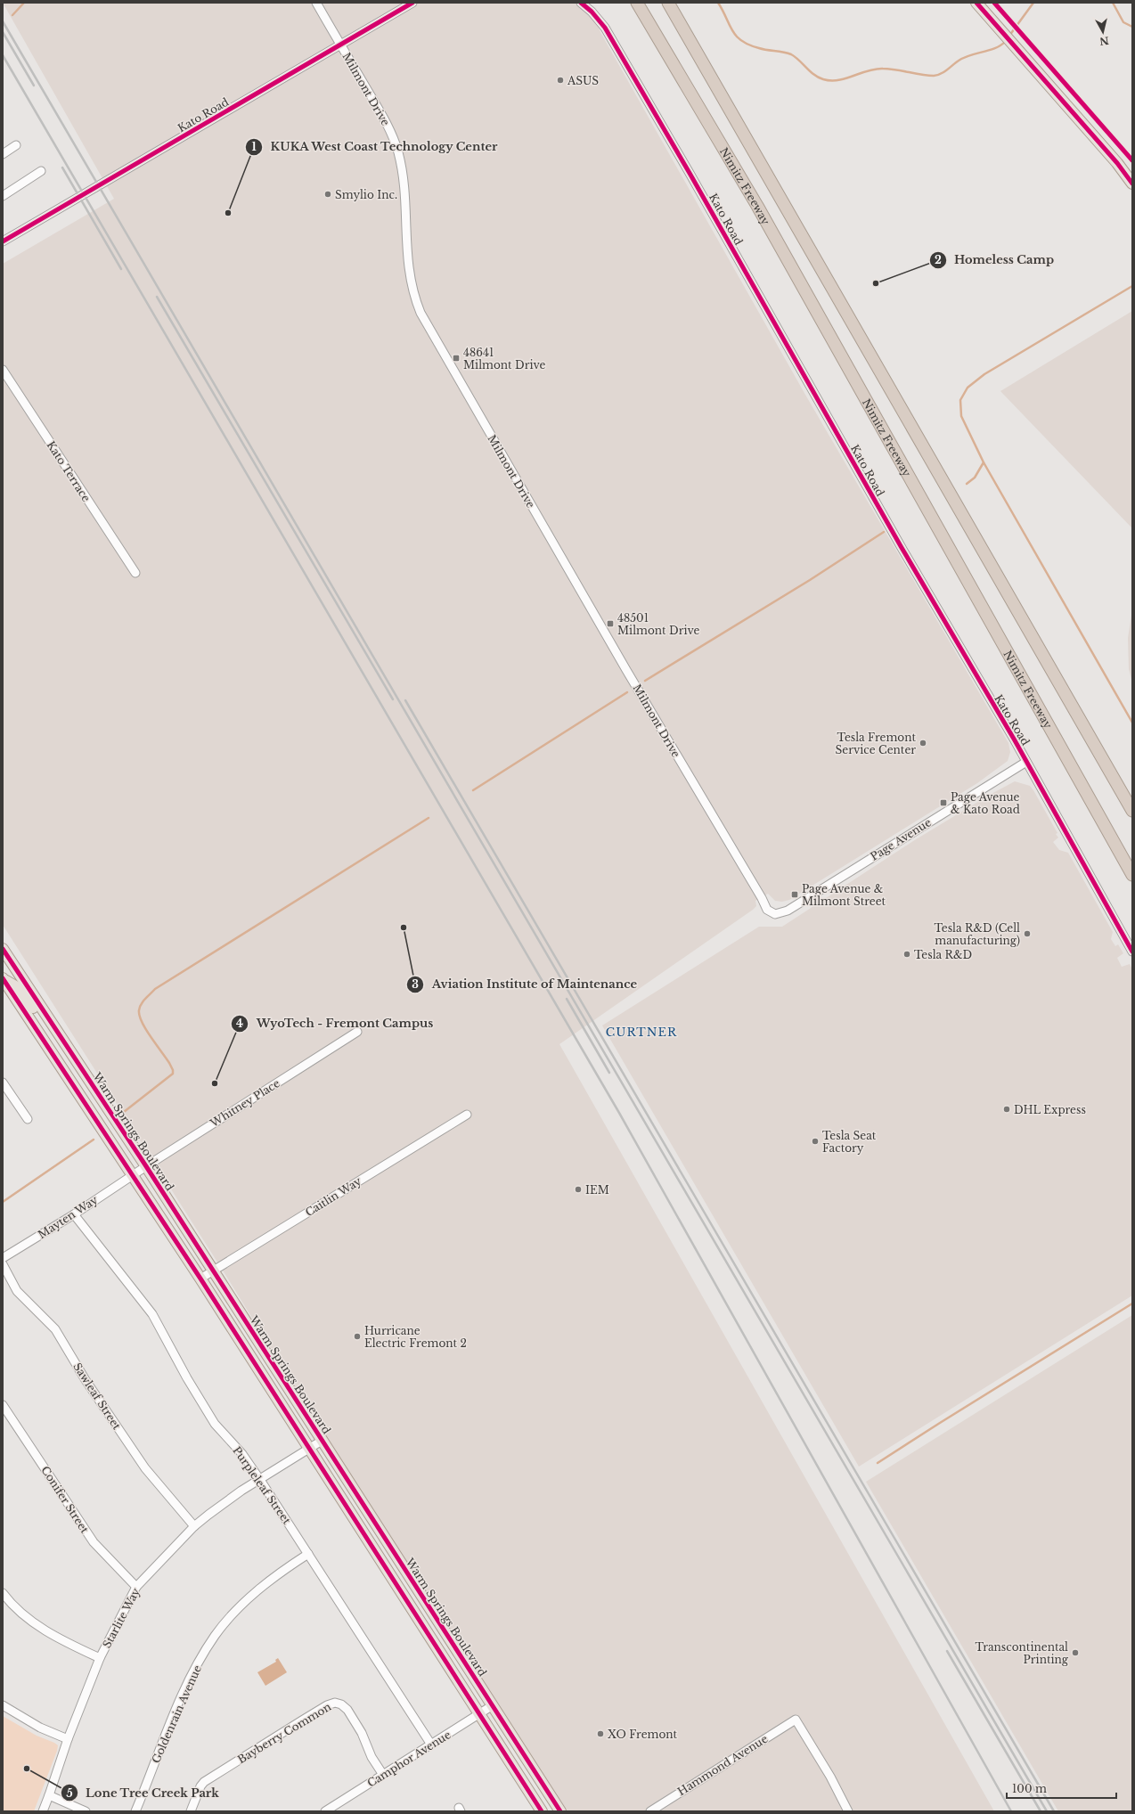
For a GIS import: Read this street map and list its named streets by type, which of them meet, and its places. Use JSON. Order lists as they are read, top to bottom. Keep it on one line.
{"streets":{"highway":["Nimitz Freeway"],"main road":["Warm Springs Boulevard"],"street":["Milmont Drive","Kato Road","Kato Terrace","Page Avenue","Whitney Place","Caitlin Way","Mayten Way","Sawleaf Street","Purpleleaf Street","Conifer Street","Starlite Way","Goldenrain Avenue","Bayberry Common","Camphor Avenue","Hammond Avenue"]},"crossings":[["Milmont Drive","Kato Road"],["Milmont Drive","Page Avenue"],["Kato Road","Page Avenue"],["Whitney Place","Warm Springs Boulevard"],["Whitney Place","Mayten Way"],["Warm Springs Boulevard","Caitlin Way"],["Warm Springs Boulevard","Starlite Way"],["Warm Springs Boulevard","Camphor Avenue"],["Mayten Way","Purpleleaf Street"],["Sawleaf Street","Starlite Way"],["Purpleleaf Street","Starlite Way"],["Purpleleaf Street","Goldenrain Avenue"],["Purpleleaf Street","Camphor Avenue"],["Conifer Street","Starlite Way"],["Bayberry Common","Camphor Avenue"]],"districts":["CURTNER"],"places":{"other":["ASUS","Smylio Inc.","KUKA West Coast Technology Center","Homeless Camp","Tesla Fremont Service Center","Aviation Institute of Maintenance","Tesla R&D (Cell manufacturing)","Tesla R&D","WyoTech - Fremont Campus","DHL Express","Tesla Seat Factory","IEM","Hurricane Electric Fremont 2","Transcontinental Printing","XO Fremont","Lone Tree Creek Park"],"transit":["48641 Milmont Drive","48501 Milmont Drive","Page Avenue & Kato Road","Page Avenue & Milmont Street"]},"scale_bar":"100 m","north":"bottom"}
